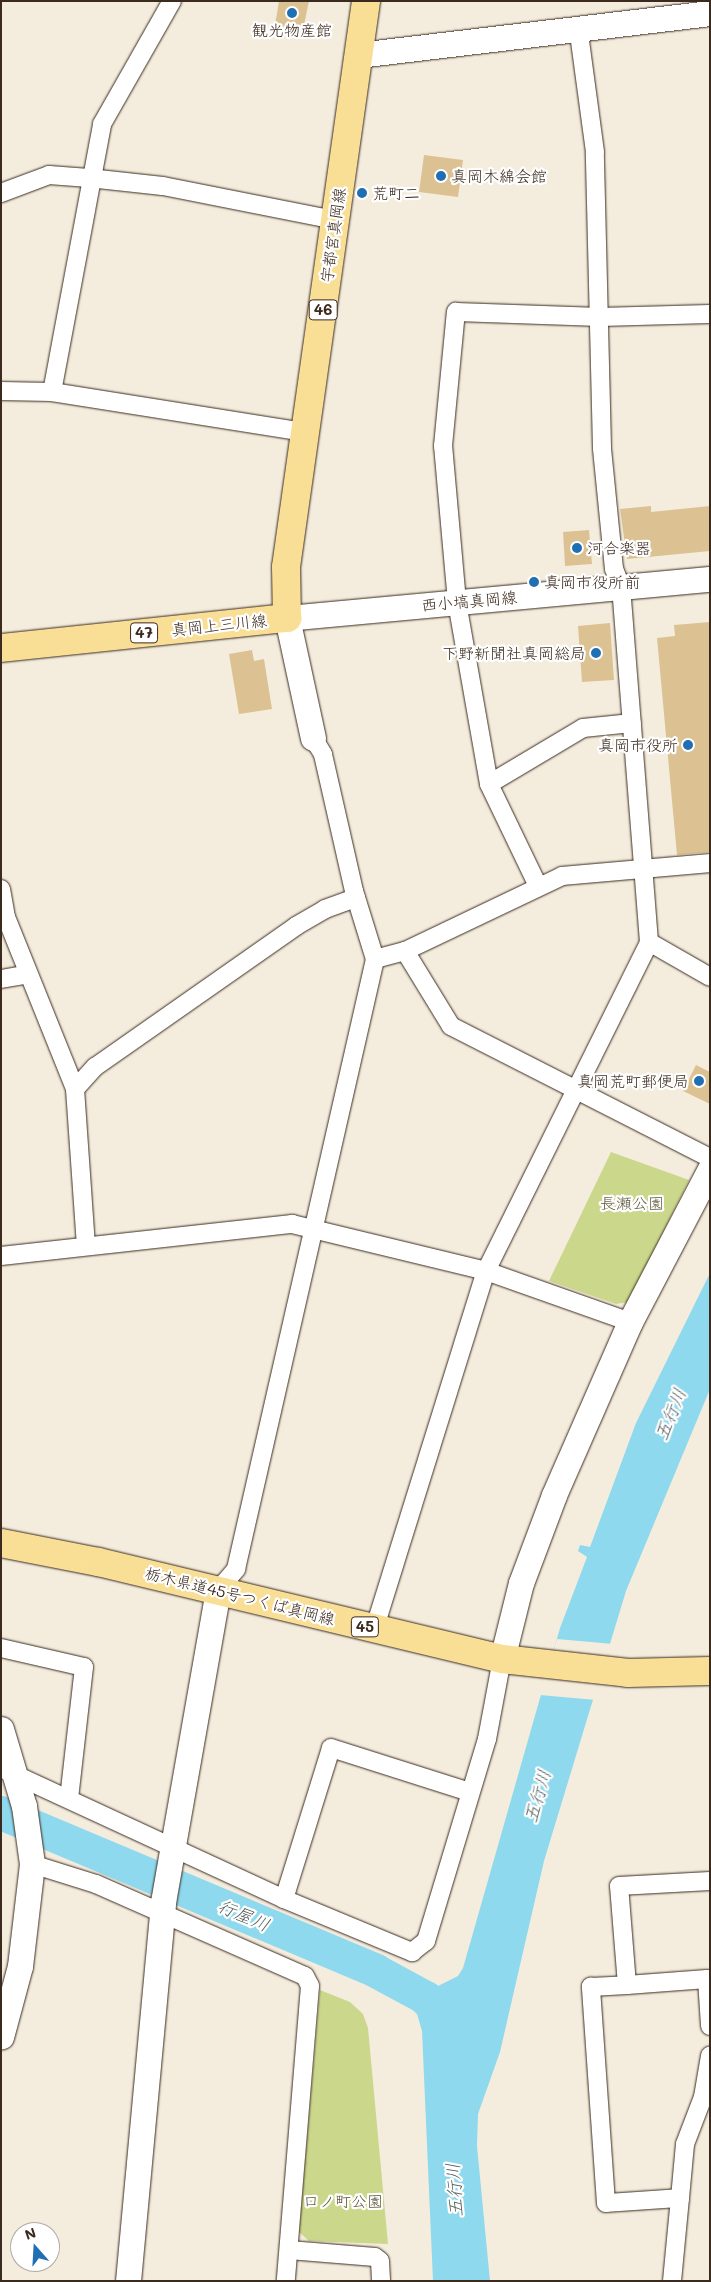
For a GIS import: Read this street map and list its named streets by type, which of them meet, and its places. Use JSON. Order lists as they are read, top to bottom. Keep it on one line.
{"streets":{"main road":["宇都宮真岡線","46","真岡上三川線","47","栃木県道45号つくば真岡線","45"],"street":["西小塙真岡線"]},"crossings":[["宇都宮真岡線","西小塙真岡線"],["宇都宮真岡線","真岡上三川線"],["西小塙真岡線","真岡上三川線"]],"water":["五行川","行屋川"],"parks":["長瀬公園","口ノ町公園"],"places":["観光物産館","真岡木綿会館","荒町二","河合楽器","真岡市役所前","下野新聞社真岡総局","真岡市役所","真岡荒町郵便局"],"north":"top"}
